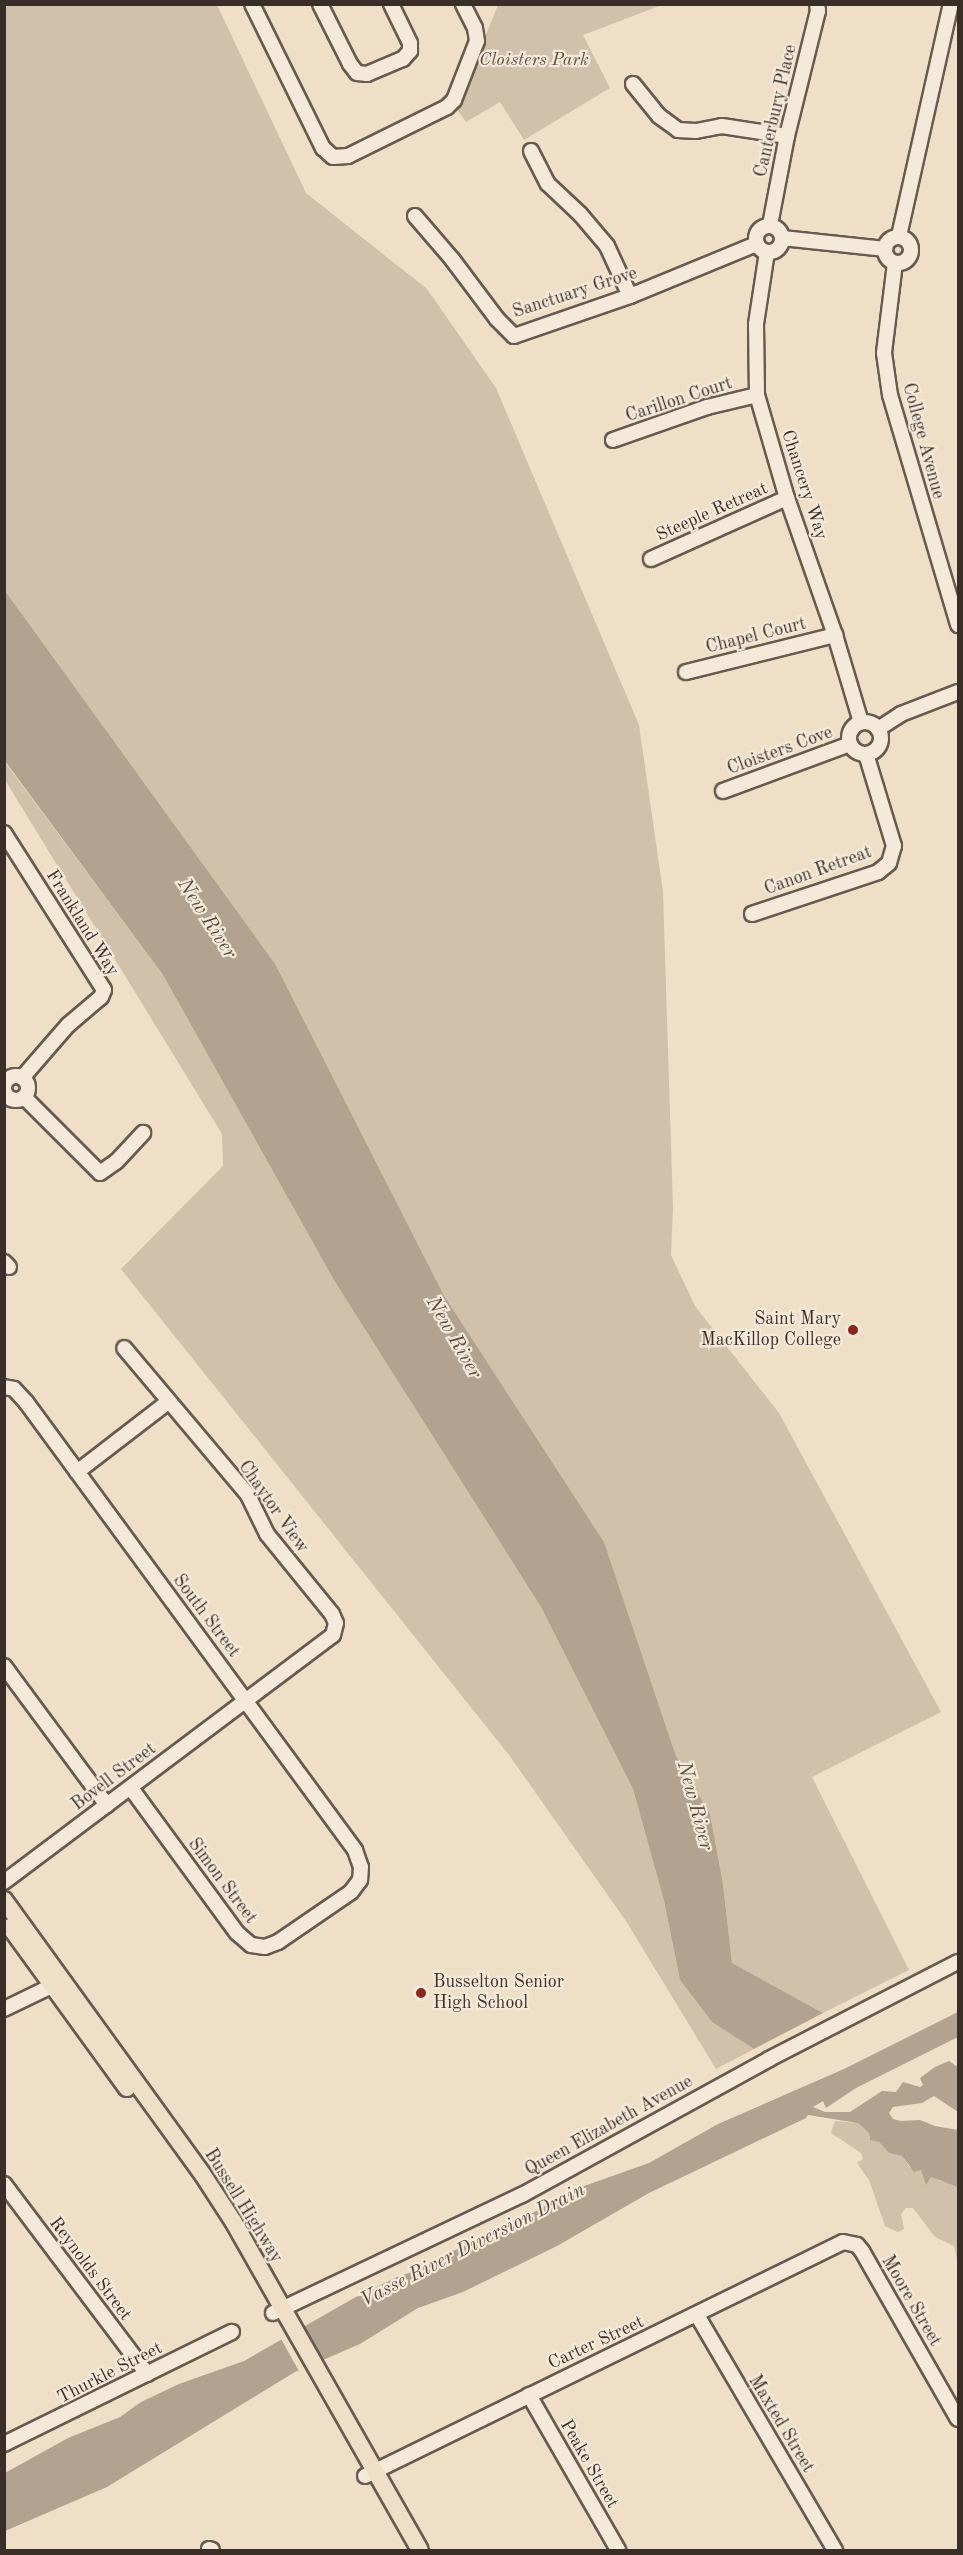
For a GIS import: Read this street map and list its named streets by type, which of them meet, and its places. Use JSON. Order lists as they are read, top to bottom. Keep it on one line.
{"streets":{"main road":["Bussell Highway"],"street":["Canterbury Place","Sanctuary Grove","Carillon Court","College Avenue","Chancery Way","Steeple Retreat","Chapel Court","Cloisters Cove","Canon Retreat","Frankland Way","Chaytor View","South Street","Bovell Street","Simon Street","Queen Elizabeth Avenue","Reynolds Street","Moore Street","Carter Street","Thurkle Street","Maxted Street","Peake Street"]},"crossings":[["Canterbury Place","Sanctuary Grove"],["Canterbury Place","Chancery Way"],["Sanctuary Grove","Chancery Way"],["Carillon Court","Chancery Way"],["Chancery Way","Steeple Retreat"],["Chancery Way","Chapel Court"],["Chancery Way","Cloisters Cove"],["Chancery Way","Canon Retreat"],["Cloisters Cove","Canon Retreat"],["Chaytor View","South Street"],["Chaytor View","Bovell Street"],["South Street","Bovell Street"],["South Street","Simon Street"],["Bovell Street","Simon Street"],["Queen Elizabeth Avenue","Bussell Highway"],["Bussell Highway","Carter Street"],["Reynolds Street","Thurkle Street"],["Moore Street","Carter Street"],["Carter Street","Maxted Street"],["Carter Street","Peake Street"]],"water":["New River","Vasse River Diversion Drain"],"parks":["Cloisters Park"],"places":["Saint Mary MacKillop College","Busselton Senior High School"]}
